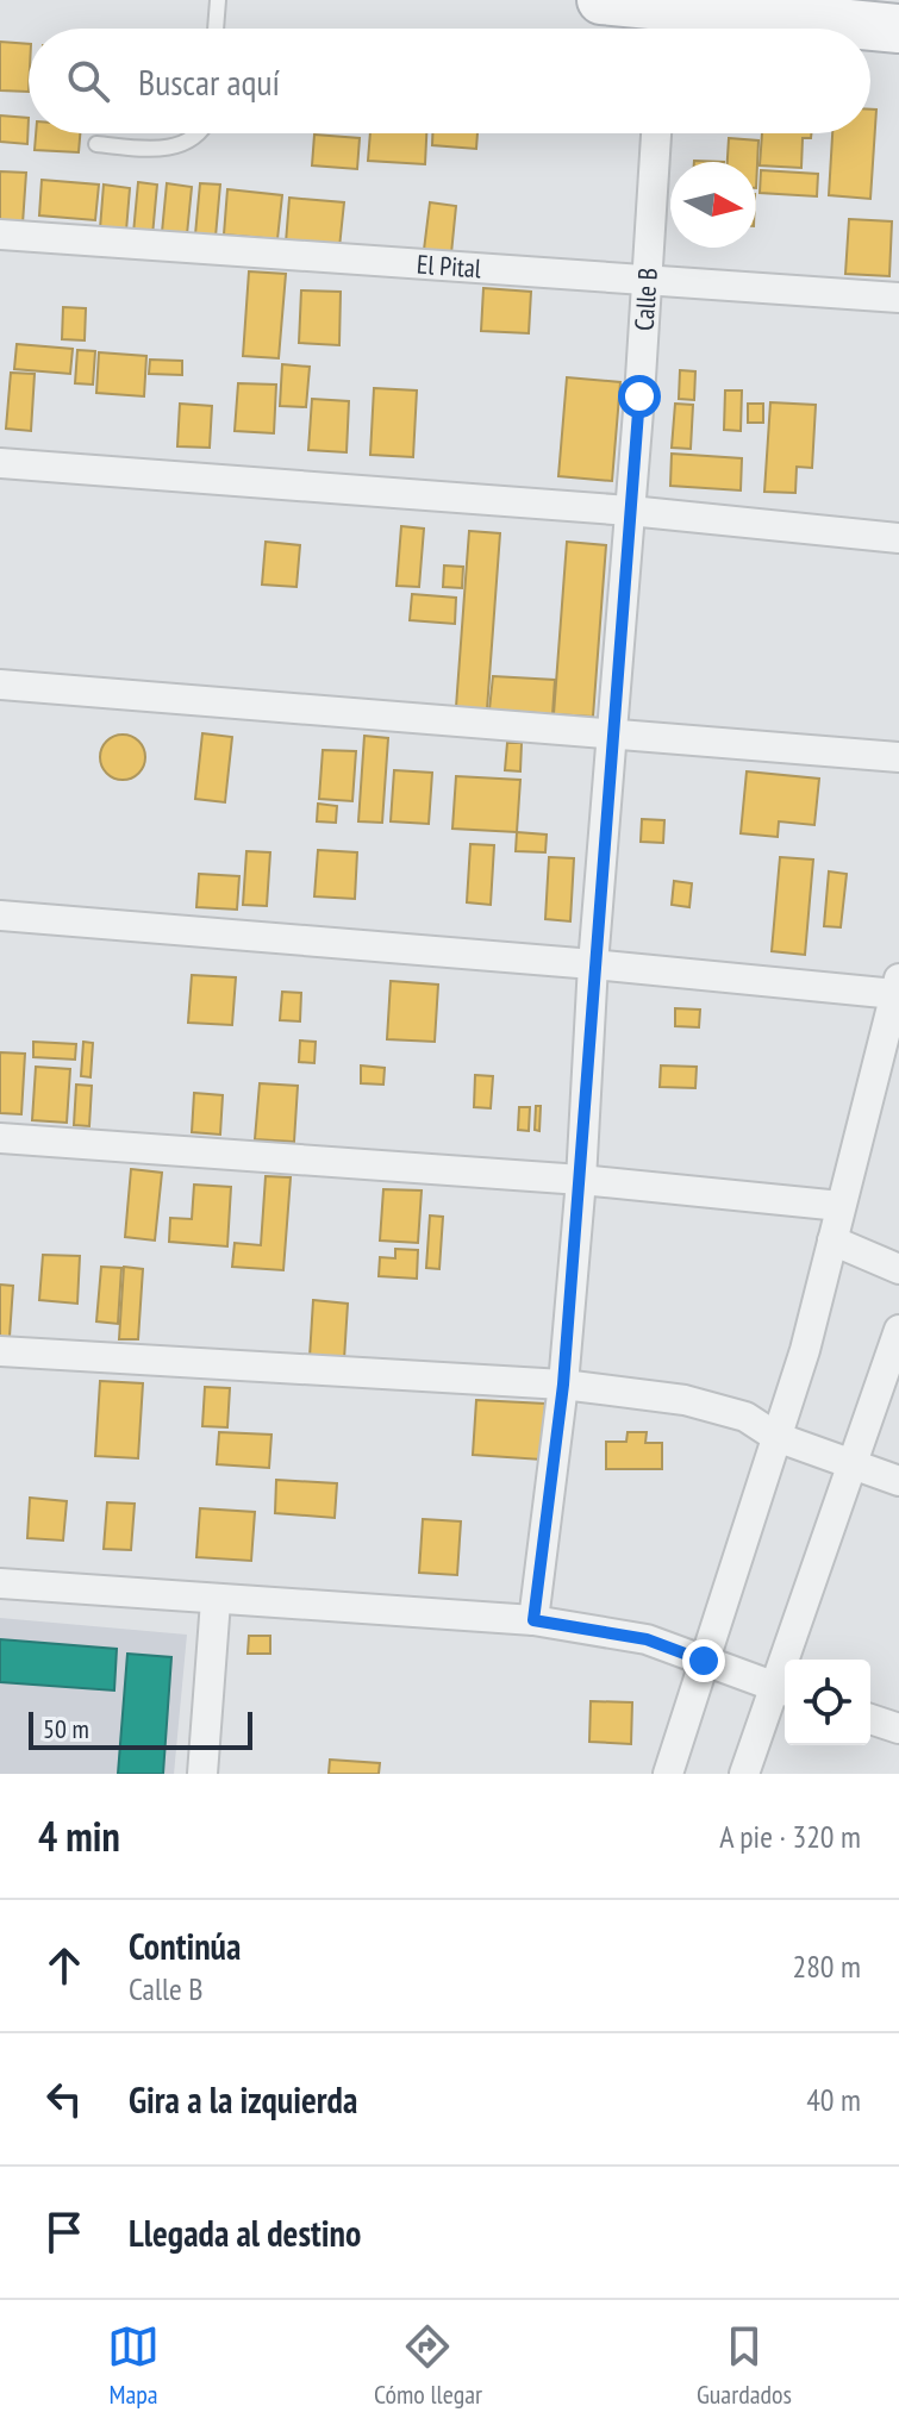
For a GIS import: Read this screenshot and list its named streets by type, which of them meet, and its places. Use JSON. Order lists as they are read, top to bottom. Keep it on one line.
{"streets":{"street":["El Pital","Calle B"]},"crossings":[["El Pital","Calle B"]],"scale_bar":"50 m","north":"right","page":{"search":"Buscar aquí","scale":"50 m","heading":["4 min","A pie · 320 m"],"list":[["Continúa","Calle B","280 m"],["Gira a la izquierda","40 m"],"Llegada al destino"],"nav":["Mapa","Cómo llegar","Guardados"]}}
